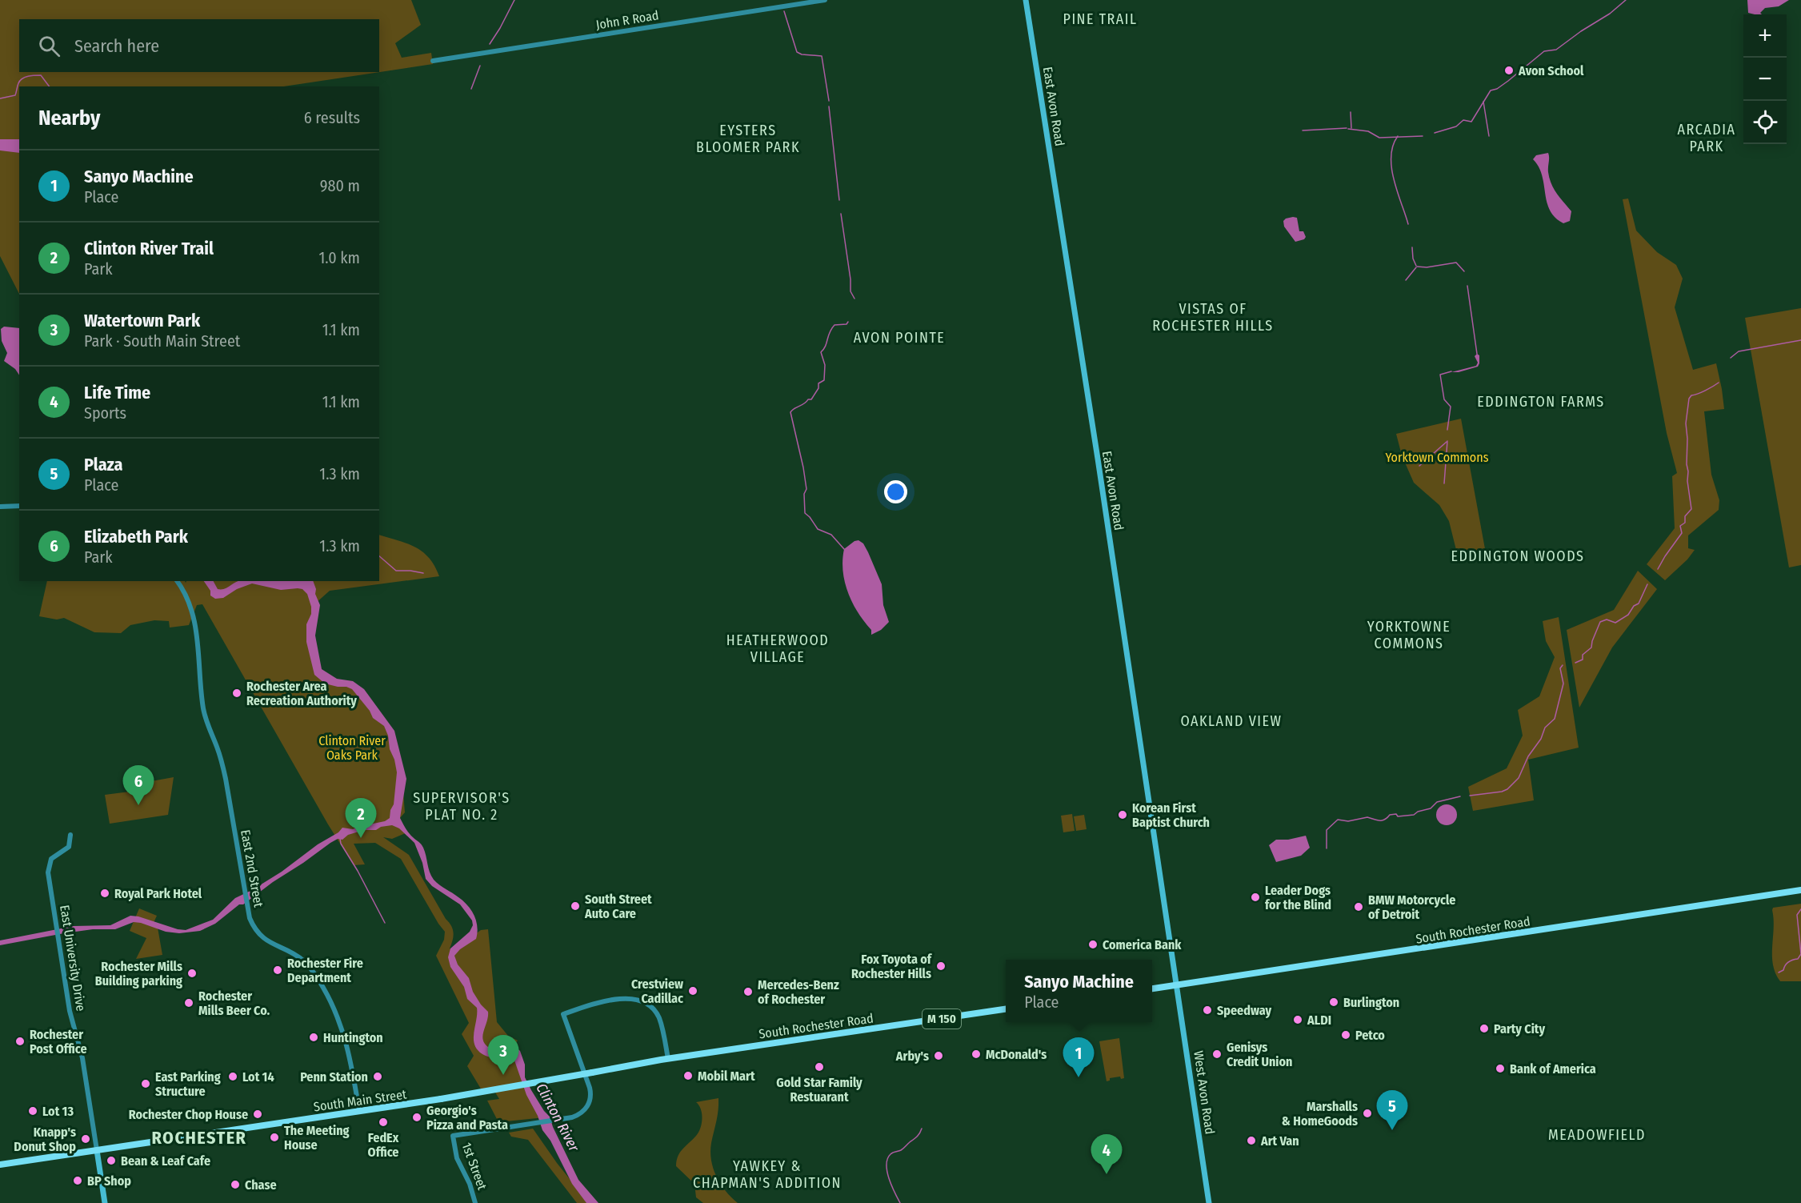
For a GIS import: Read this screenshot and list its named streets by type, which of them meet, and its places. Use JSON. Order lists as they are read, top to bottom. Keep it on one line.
{"streets":{"main road":["East Avon Road","South Rochester Road","M 150","West Avon Road","South Main Street"],"street":["John R Road","East 2nd Street","East University Drive","1st Street"]},"crossings":[["East Avon Road","South Rochester Road"],["East Avon Road","West Avon Road"],["East 2nd Street","South Main Street"],["South Rochester Road","West Avon Road"],["South Rochester Road","South Main Street"],["South Rochester Road","1st Street"],["East University Drive","M 150"],["East University Drive","South Main Street"],["M 150","South Main Street"]],"districts":["PINE TRAIL","ARCADIA PARK","EYSTERS BLOOMER PARK","VISTAS OF ROCHESTER HILLS","AVON POINTE","EDDINGTON FARMS","EDDINGTON WOODS","YORKTOWNE COMMONS","HEATHERWOOD VILLAGE","OAKLAND VIEW","SUPERVISOR'S PLAT NO. 2","MEADOWFIELD","ROCHESTER","YAWKEY & CHAPMAN'S ADDITION"],"water":["Clinton River"],"parks":["Yorktown Commons","Clinton River Oaks Park"],"places":["Avon School","Rochester Area Recreation Authority","Korean First Baptist Church","Royal Park Hotel","Leader Dogs for the Blind","South Street Auto Care","BMW Motorcycle of Detroit","Comerica Bank","Fox Toyota of Rochester Hills","Rochester Fire Department","Rochester Mills Building parking","Crestview Cadillac","Mercedes-Benz of Rochester","Burlington","Rochester Mills Beer Co.","Speedway","ALDI","Party City","Petco","Huntington","Rochester Post Office","McDonald's","Genisys Credit Union","Arby's","Gold Star Family Restuarant","Bank of America","Mobil Mart","Lot 14","Penn Station","East Parking Structure","Lot 13","Marshalls & HomeGoods","Rochester Chop House","Georgio's Pizza and Pasta","FedEx Office","The Meeting House","Knapp's Donut Shop","Art Van","Bean & Leaf Cafe","BP Shop","Chase"],"page":{"map_buttons":["+","−"],"search":"Search here","heading":["Nearby","6 results"],"list":[{"mark":"1","name":"Sanyo Machine","note":"Place","value":"980 m"},{"mark":"2","name":"Clinton River Trail","note":"Park","value":"1.0 km"},{"mark":"3","name":"Watertown Park","note":"Park · South Main Street","value":"1.1 km"},{"mark":"4","name":"Life Time","note":"Sports","value":"1.1 km"},{"mark":"5","name":"Plaza","note":"Place","value":"1.3 km"},{"mark":"6","name":"Elizabeth Park","note":"Park","value":"1.3 km"}],"pins":["6","2","3","1","5","4"],"popup":["Sanyo Machine","Place"]}}
